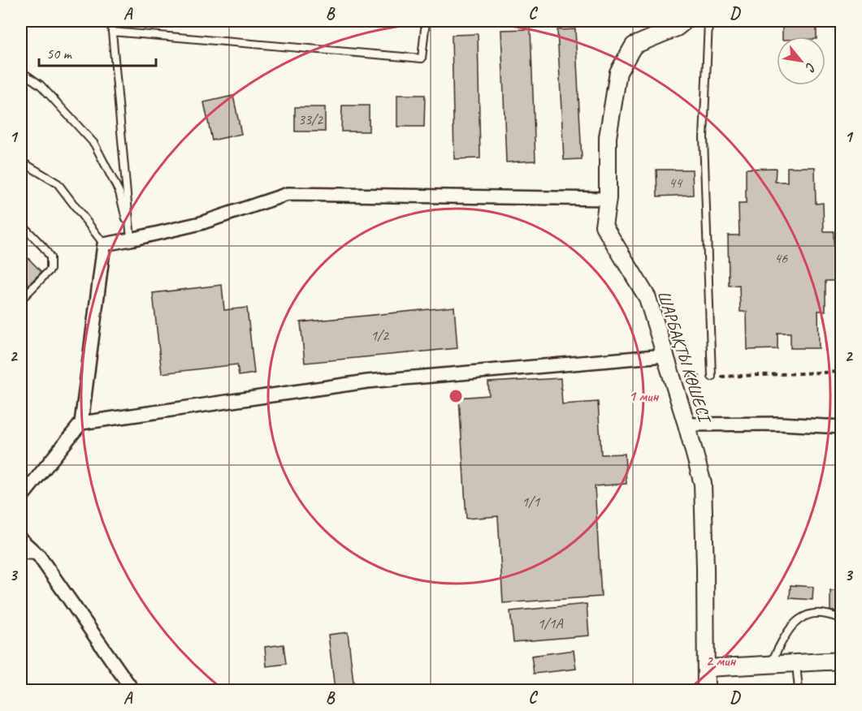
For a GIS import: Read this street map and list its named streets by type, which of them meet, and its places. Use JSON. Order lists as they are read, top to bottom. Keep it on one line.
{"streets":{"street":["ШАРБАҚТЫ КӨШЕСІ"]},"house_numbers":["33/2","44","46","1/2","1/1","1/1А"],"scale_bar":"50 m","north":"bottom right","grid":{"columns":["A","B","C","D"],"rows":["1","2","3"]},"rings":["1 мин","2 мин"]}
